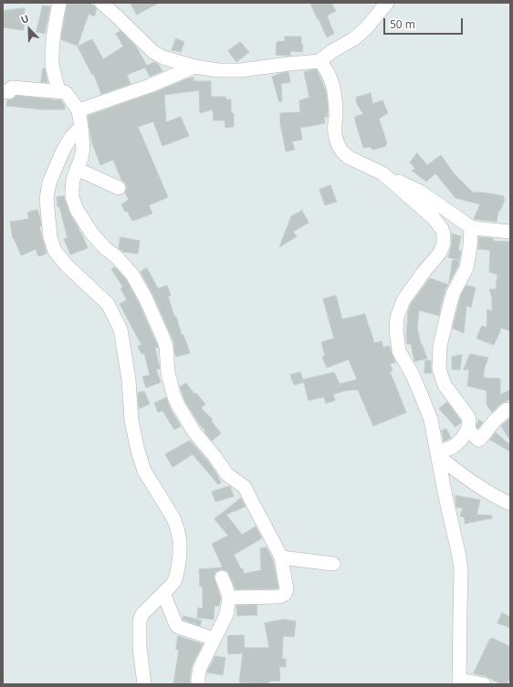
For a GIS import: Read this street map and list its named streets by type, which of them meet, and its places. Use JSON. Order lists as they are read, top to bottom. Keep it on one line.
{"scale_bar":"50 m","north":"top left"}
